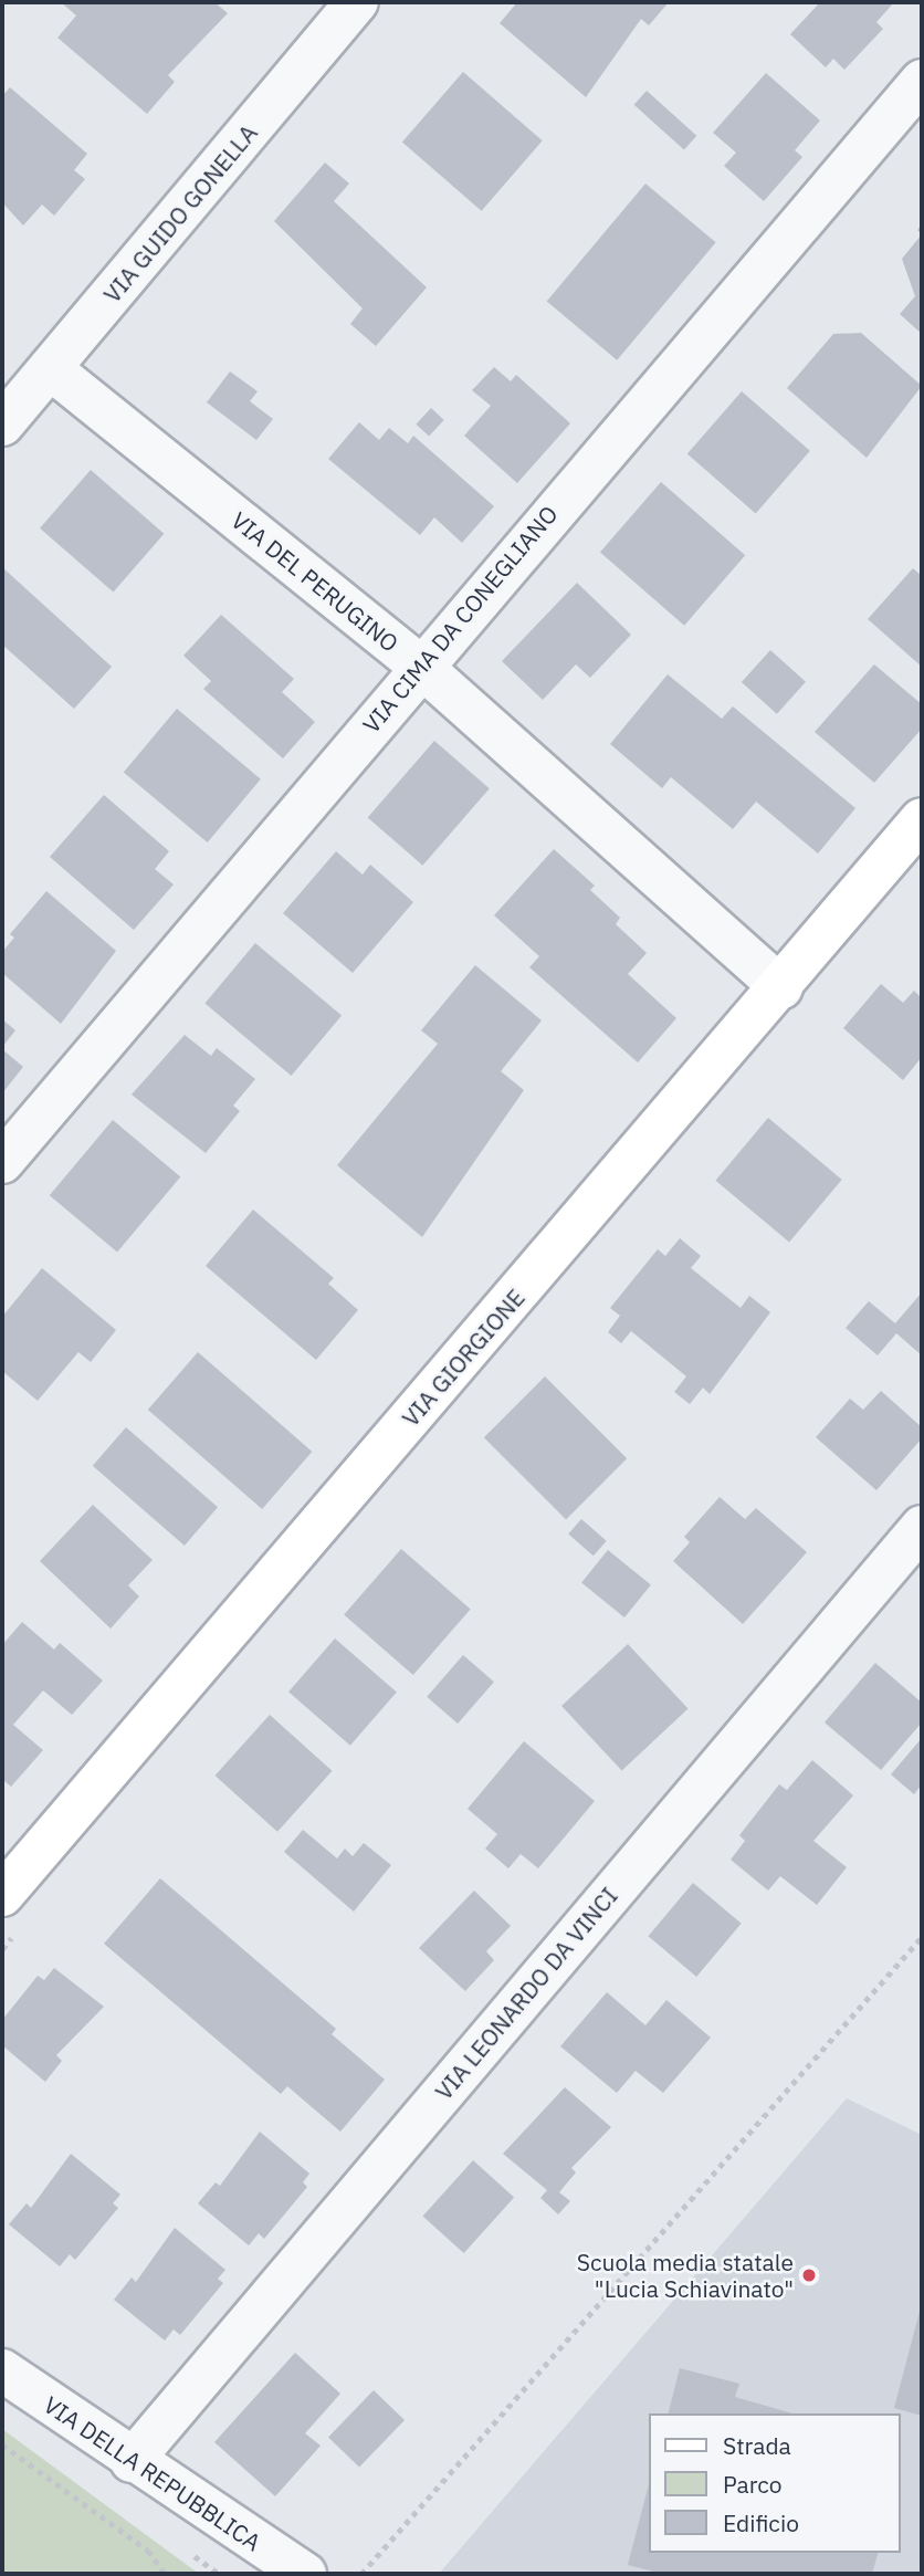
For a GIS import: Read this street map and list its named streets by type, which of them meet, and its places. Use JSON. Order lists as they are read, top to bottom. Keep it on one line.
{"streets":{"main road":["VIA GIORGIONE"],"street":["VIA GUIDO GONELLA","VIA DEL PERUGINO","VIA CIMA DA CONEGLIANO","VIA LEONARDO DA VINCI","VIA DELLA REPUBBLICA"]},"crossings":[["VIA GUIDO GONELLA","VIA DEL PERUGINO"],["VIA DEL PERUGINO","VIA CIMA DA CONEGLIANO"],["VIA DEL PERUGINO","VIA GIORGIONE"],["VIA LEONARDO DA VINCI","VIA DELLA REPUBBLICA"]],"places":["Scuola media statale \"Lucia Schiavinato\""],"legend":["Strada","Parco","Edificio"]}
